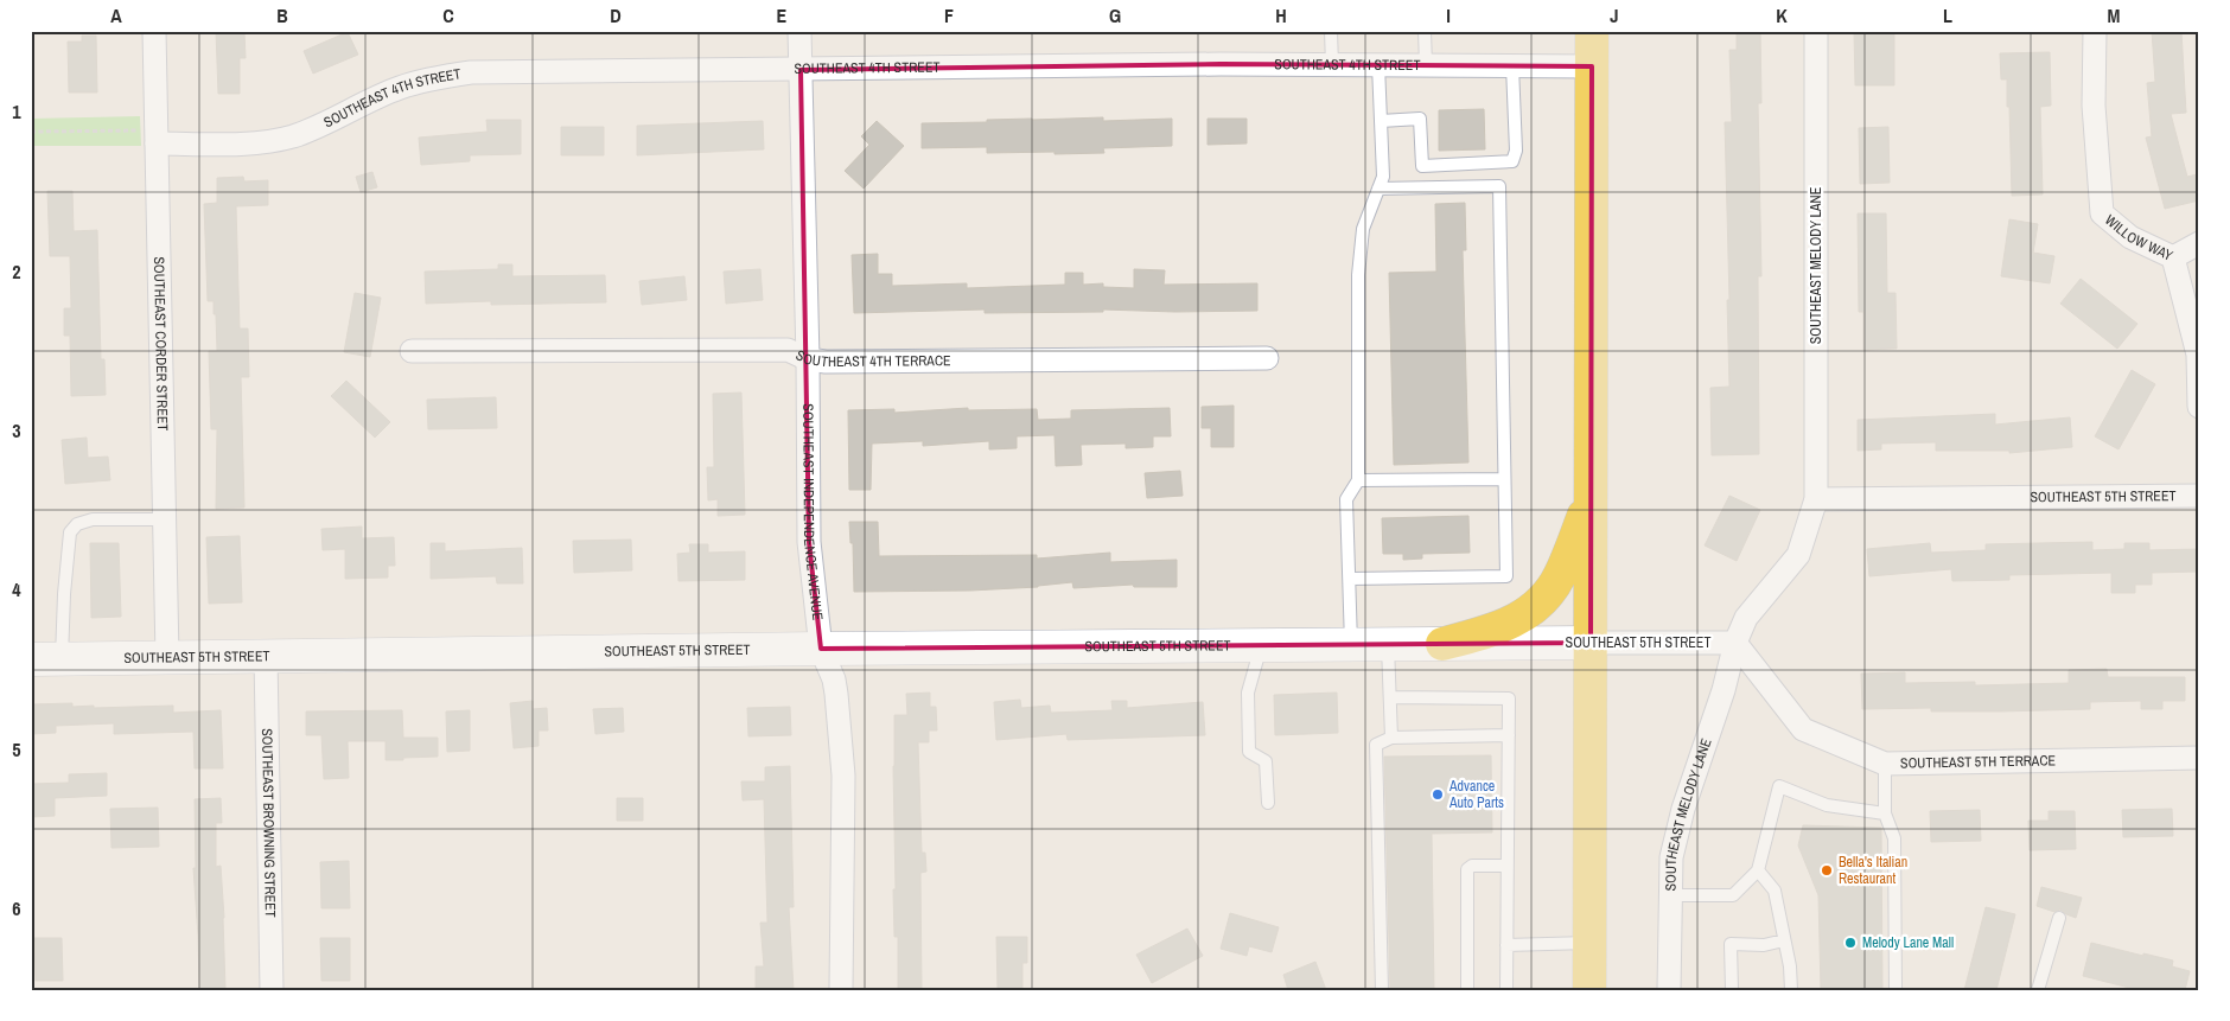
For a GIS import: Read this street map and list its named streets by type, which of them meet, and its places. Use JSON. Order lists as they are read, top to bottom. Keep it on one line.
{"streets":{"street":["SOUTHEAST 4TH STREET","WILLOW WAY","SOUTHEAST MELODY LANE","SOUTHEAST CORDER STREET","SOUTHEAST 4TH TERRACE","SOUTHEAST 5TH STREET","SOUTHEAST INDEPENDENCE AVENUE","SOUTHEAST 5TH TERRACE","SOUTHEAST BROWNING STREET"]},"crossings":[["SOUTHEAST 4TH STREET","SOUTHEAST CORDER STREET"],["SOUTHEAST 4TH STREET","SOUTHEAST INDEPENDENCE AVENUE"],["SOUTHEAST MELODY LANE","SOUTHEAST 5TH STREET"],["SOUTHEAST MELODY LANE","SOUTHEAST 5TH TERRACE"],["SOUTHEAST CORDER STREET","SOUTHEAST 5TH STREET"],["SOUTHEAST 4TH TERRACE","SOUTHEAST INDEPENDENCE AVENUE"],["SOUTHEAST 5TH STREET","SOUTHEAST INDEPENDENCE AVENUE"],["SOUTHEAST 5TH STREET","SOUTHEAST 5TH TERRACE"],["SOUTHEAST 5TH STREET","SOUTHEAST BROWNING STREET"]],"places":["Advance Auto Parts","Bella's Italian Restaurant","Melody Lane Mall"],"grid":{"columns":["A","B","C","D","E","F","G","H","I","J","K","L","M"],"rows":["1","2","3","4","5","6"]}}
